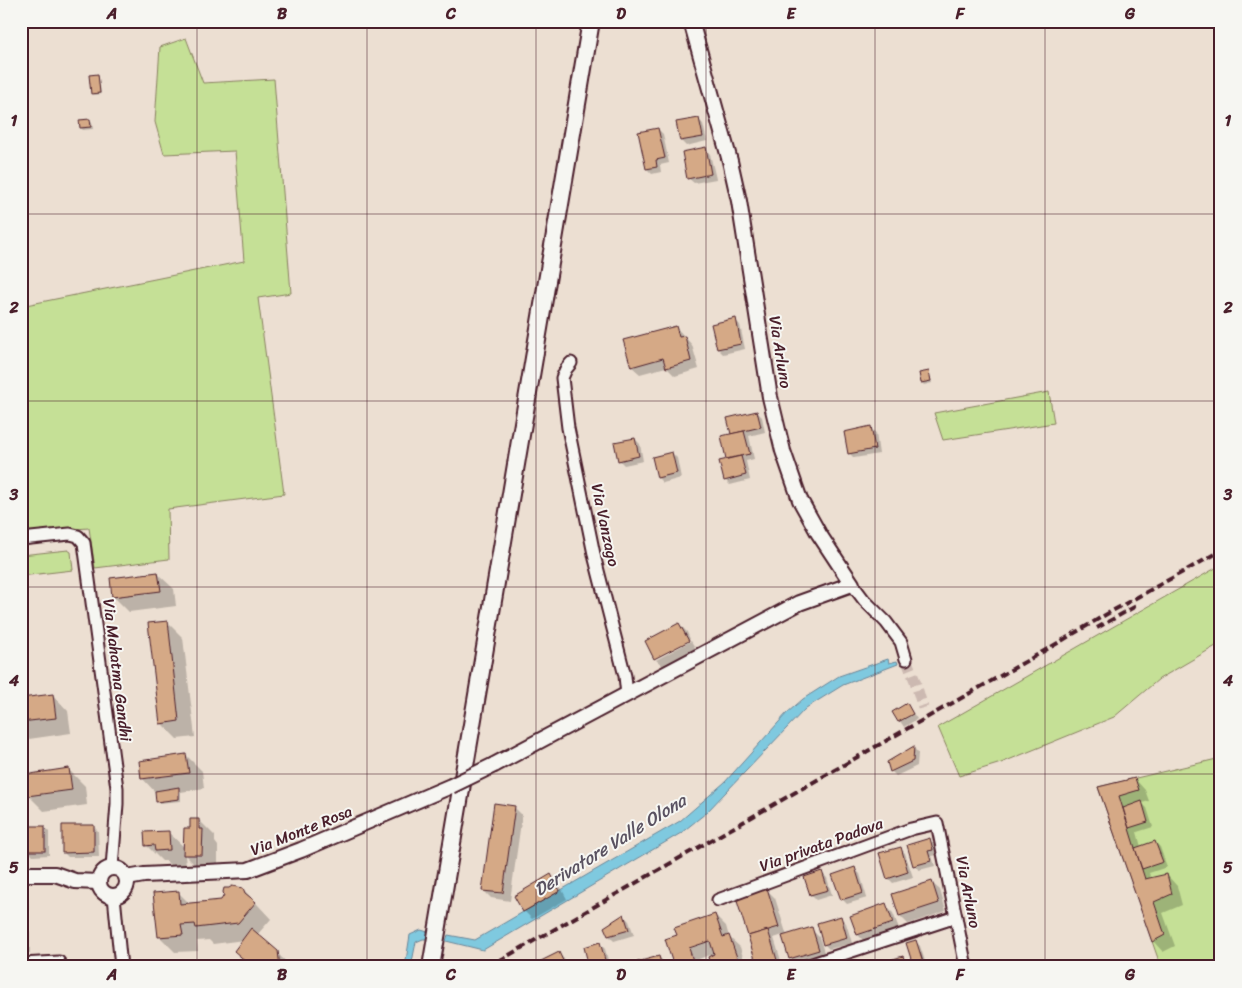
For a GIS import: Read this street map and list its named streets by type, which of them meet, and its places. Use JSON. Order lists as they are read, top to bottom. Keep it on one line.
{"streets":{"street":["Via Arluno","Via Vanzago","Via Mahatma Gandhi","Via Monte Rosa","Via privata Padova"]},"crossings":[["Via Arluno","Via privata Padova"],["Via Vanzago","Via Monte Rosa"],["Via Mahatma Gandhi","Via Monte Rosa"]],"water":["Derivatore Valle Olona"],"grid":{"columns":["A","B","C","D","E","F","G"],"rows":["1","2","3","4","5"]}}
